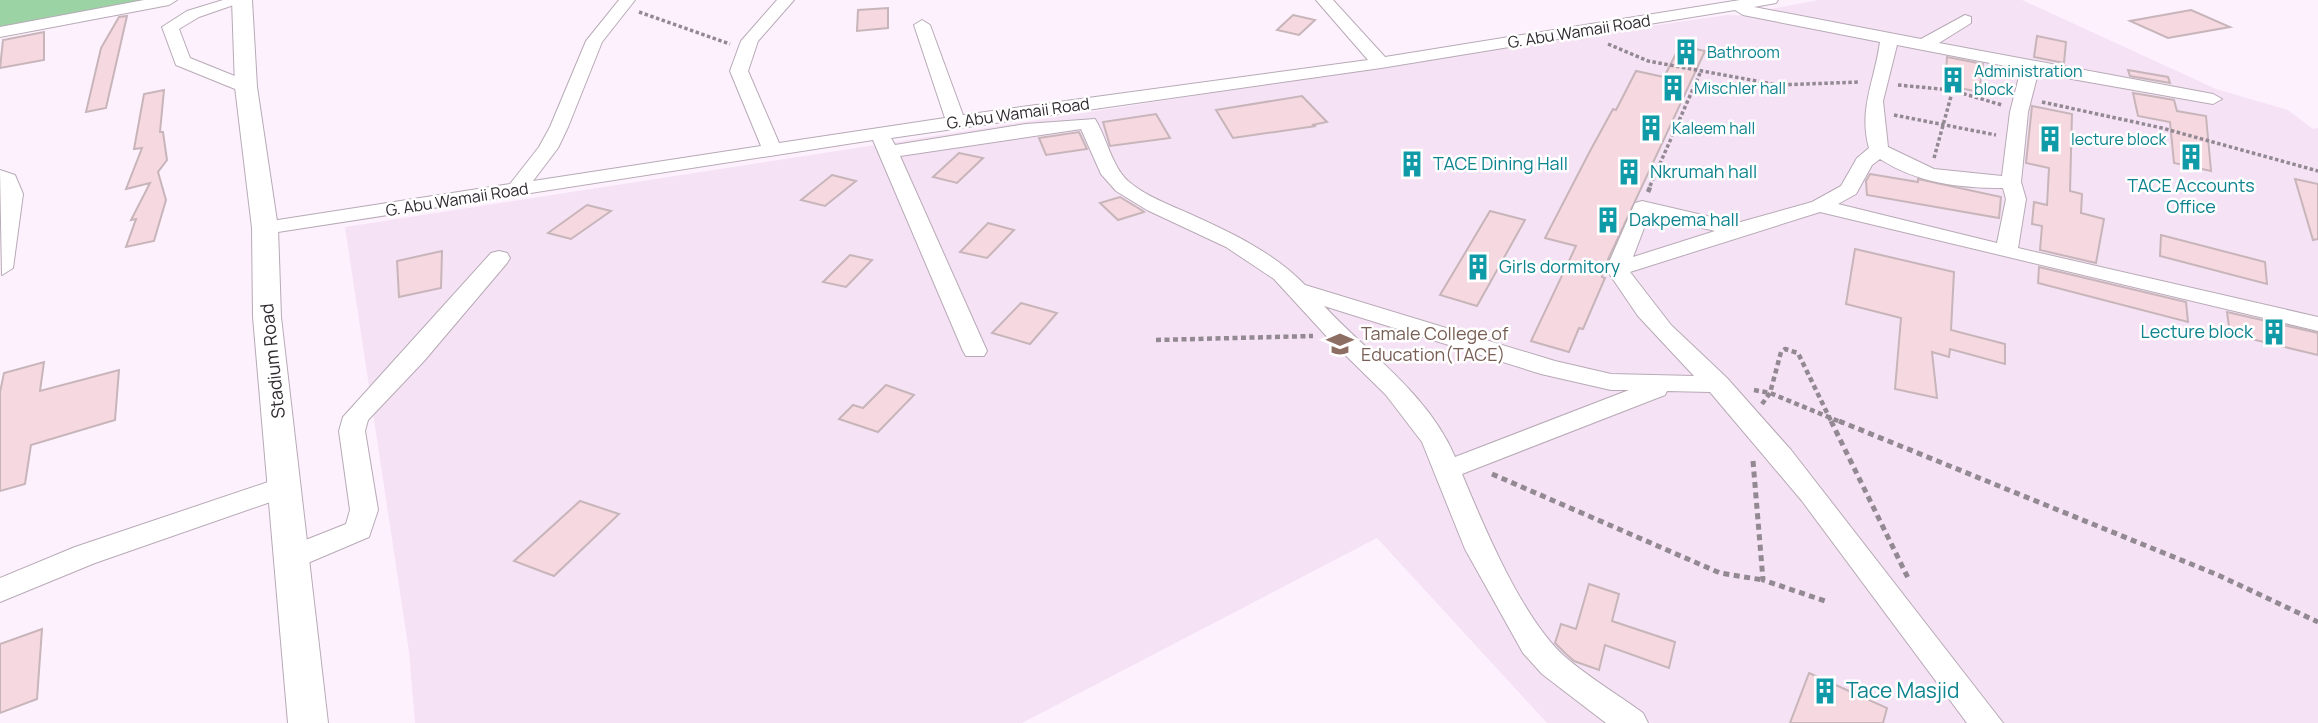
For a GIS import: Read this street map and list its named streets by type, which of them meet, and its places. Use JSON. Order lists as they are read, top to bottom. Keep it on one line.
{"streets":{"main road":["Stadium Road"],"street":["G. Abu Wamaii Road"]},"crossings":[["G. Abu Wamaii Road","Stadium Road"]],"places":{"building":["Bathroom","Administration block","Mischler hall","Kaleem hall","lecture block","TACE Accounts Office","TACE Dining Hall","Nkrumah hall","Dakpema hall","Girls dormitory","Lecture block","Tace Masjid"],"school or university":["Tamale College of Education(TACE)"]}}
